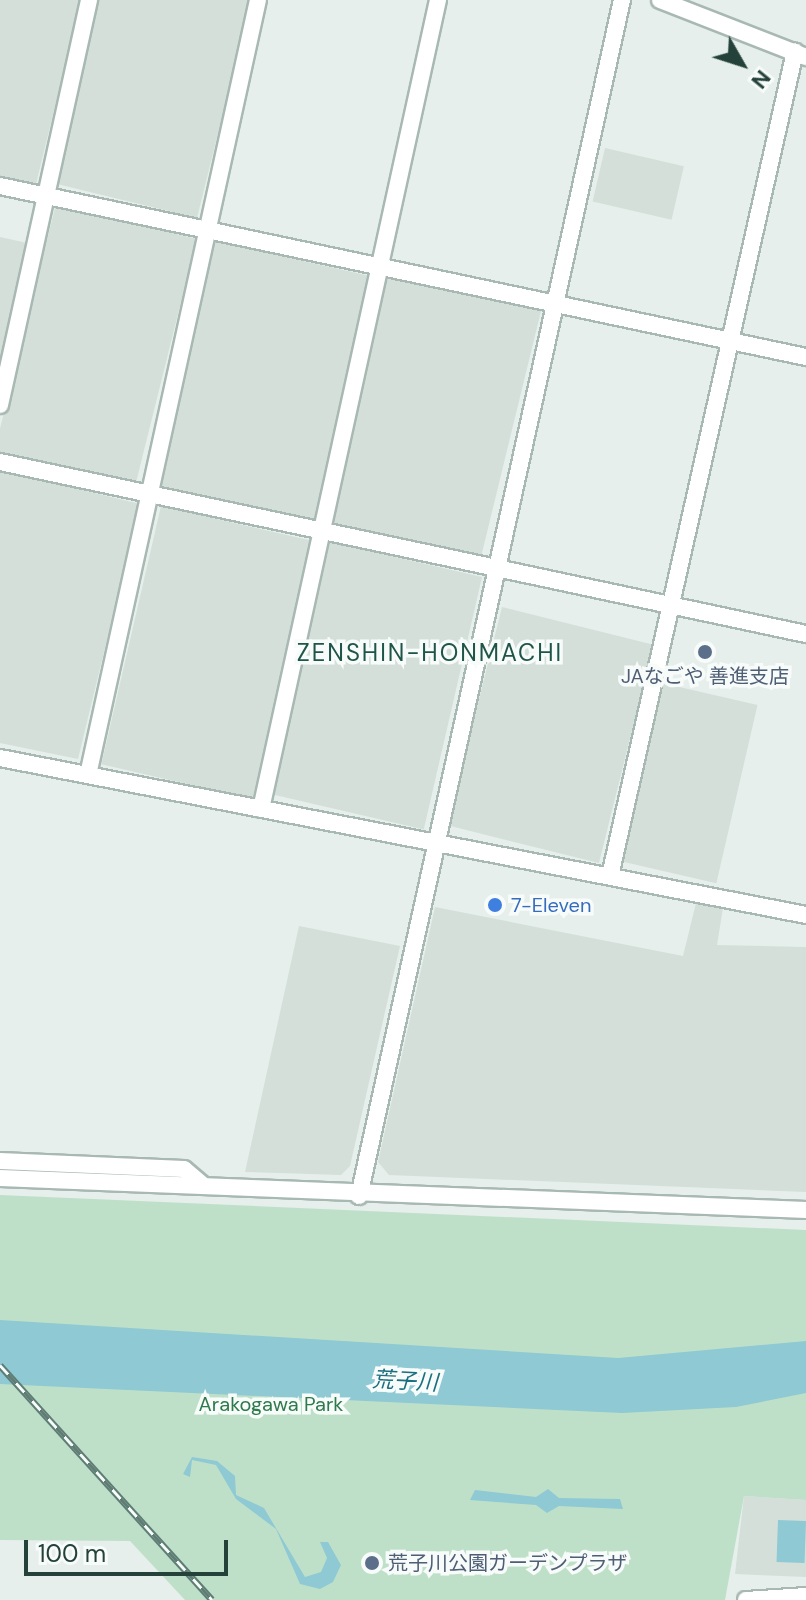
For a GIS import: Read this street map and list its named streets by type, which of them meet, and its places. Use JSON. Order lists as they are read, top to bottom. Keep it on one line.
{"districts":["ZENSHIN-HONMACHI"],"water":["荒子川"],"parks":["Arakogawa Park"],"places":["JAなごや 善進支店","7-Eleven","荒子川公園ガーデンプラザ"],"scale_bar":"100 m","north":"bottom right"}
